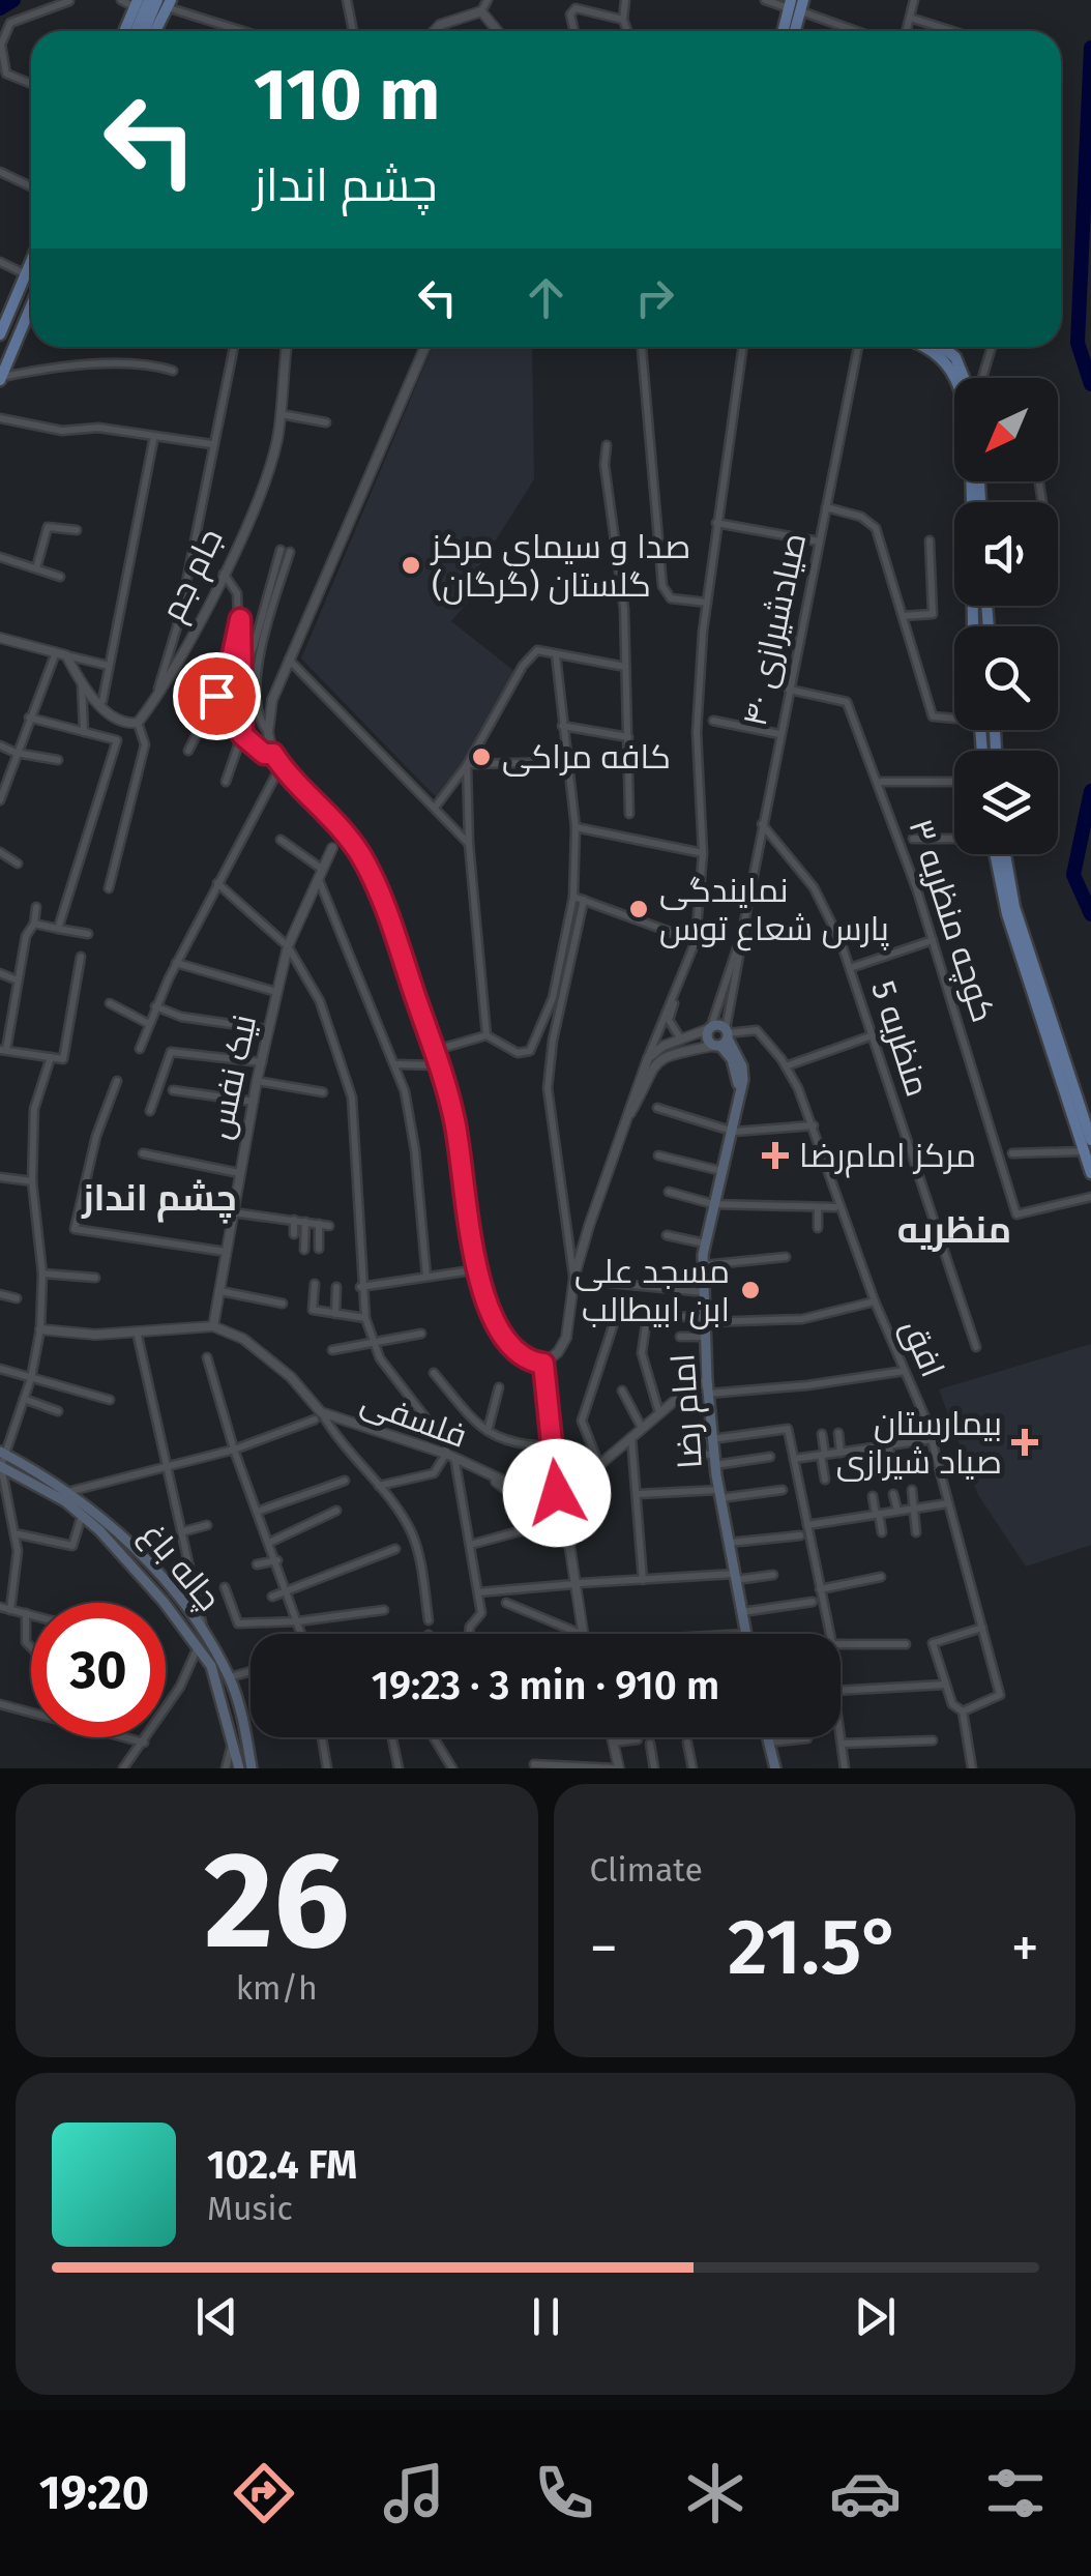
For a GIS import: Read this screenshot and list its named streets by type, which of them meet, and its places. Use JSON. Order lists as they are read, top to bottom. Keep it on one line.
{"streets":{"main road":["امام رضا","چاله باغ"],"street":["جام جم","۴۰ صیادشیرازی","کوچه منظریه ۳","منظریه 5","نیک نفس","افق","فلسفی"]},"crossings":[["۴۰ صیادشیرازی","کوچه منظریه ۳"],["۴۰ صیادشیرازی","منظریه 5"],["۴۰ صیادشیرازی","افق"],["۴۰ صیادشیرازی","امام رضا"],["افق","امام رضا"]],"districts":["چشم انداز","منظریه"],"places":{"other":["صدا و سیمای مرکز گلستان (گرگان)","کافه مراکی","نمایندگی پارس شعاع توس","مسجد علی ابن ابیطالب"],"health":["مرکز امام‌رضا","بیمارستان صیاد شیرازی"]},"north":"bottom left","page":{"turn":["110 m","چشم انداز"],"limit":"30","trip":"19:23 · 3 min · 910 m","tile":[["26","km/h"],"Climate"],"heat":["−","21.5°","+"],"song":["102.4 FM","Music"],"tabs":"19:20"}}
